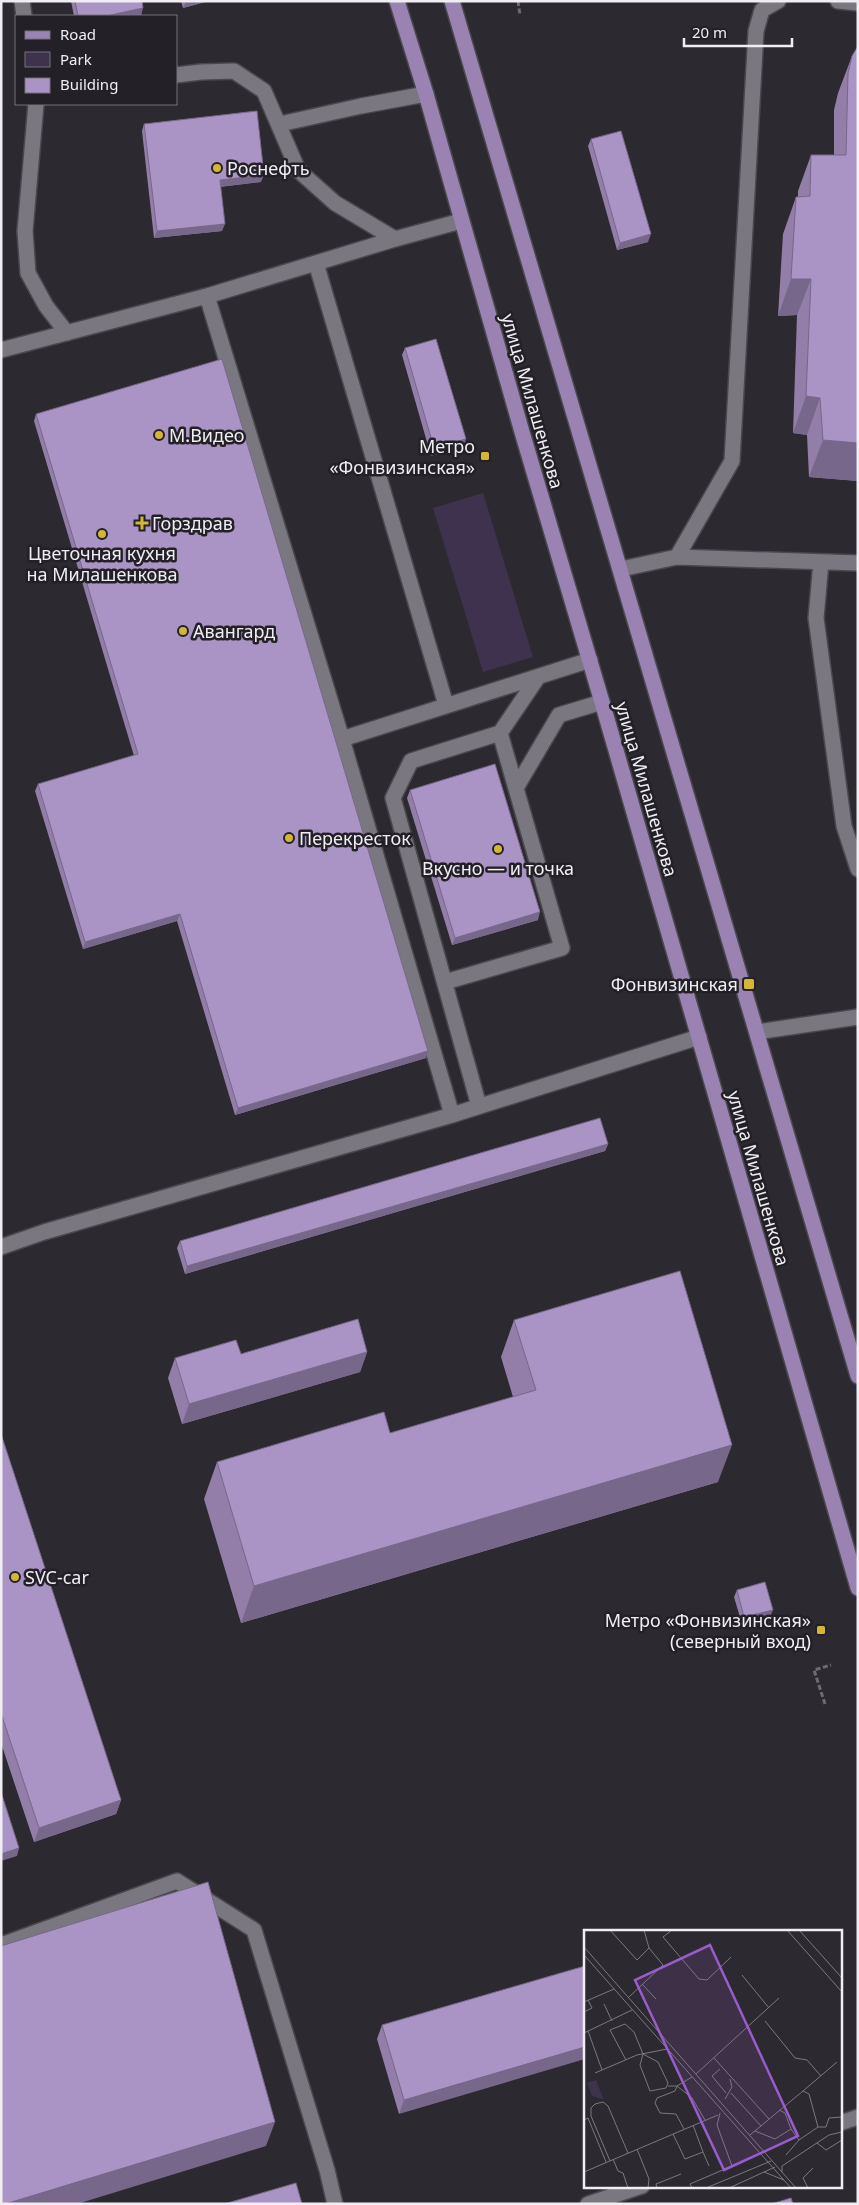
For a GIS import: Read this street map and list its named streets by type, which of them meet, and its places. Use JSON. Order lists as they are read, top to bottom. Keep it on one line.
{"streets":{"main road":["улица Милашенкова"]},"places":{"other":["Роснефть","М.Видео","Цветочная кухня на Милашенкова","Авангард","Перекресток","Вкусно — и точка","SVC-car"],"transit":["Метро «Фонвизинская»","Фонвизинская","Метро «Фонвизинская» (северный вход)"],"health":["Горздрав"]},"legend":["Road","Park","Building"],"scale_bar":"20 m"}
